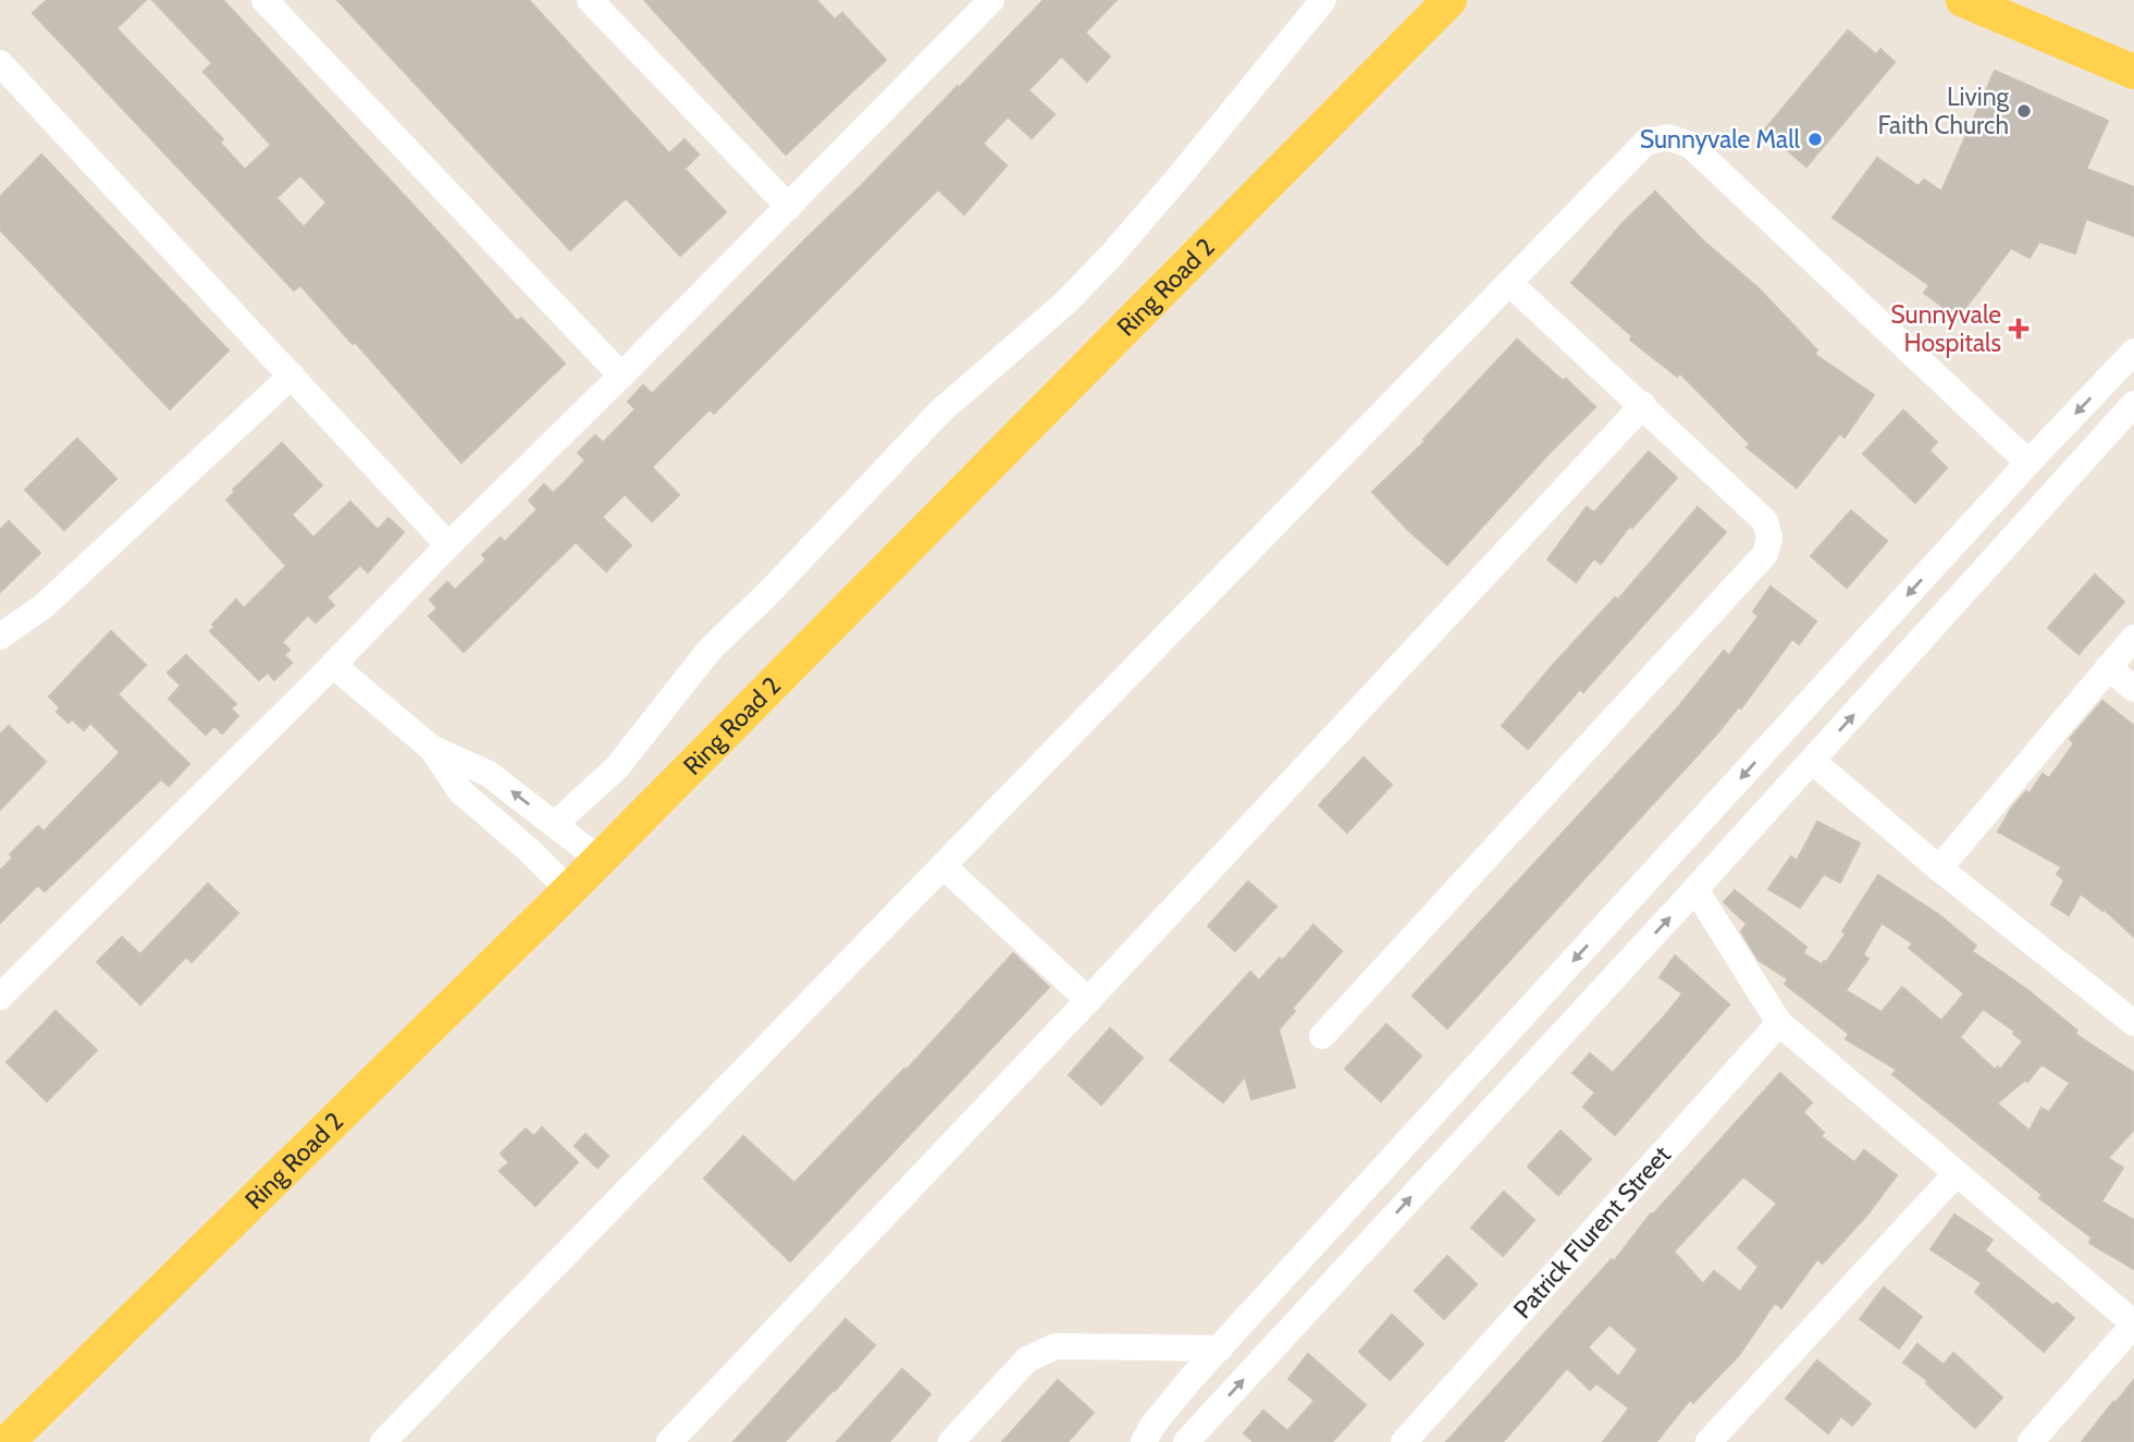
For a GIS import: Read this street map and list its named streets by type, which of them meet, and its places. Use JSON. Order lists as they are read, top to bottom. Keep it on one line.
{"streets":{"main road":["Ring Road 2"],"street":["Patrick Flurent Street"]},"places":{"other":["Living Faith Church","Sunnyvale Mall"],"health":["Sunnyvale Hospitals"]}}
